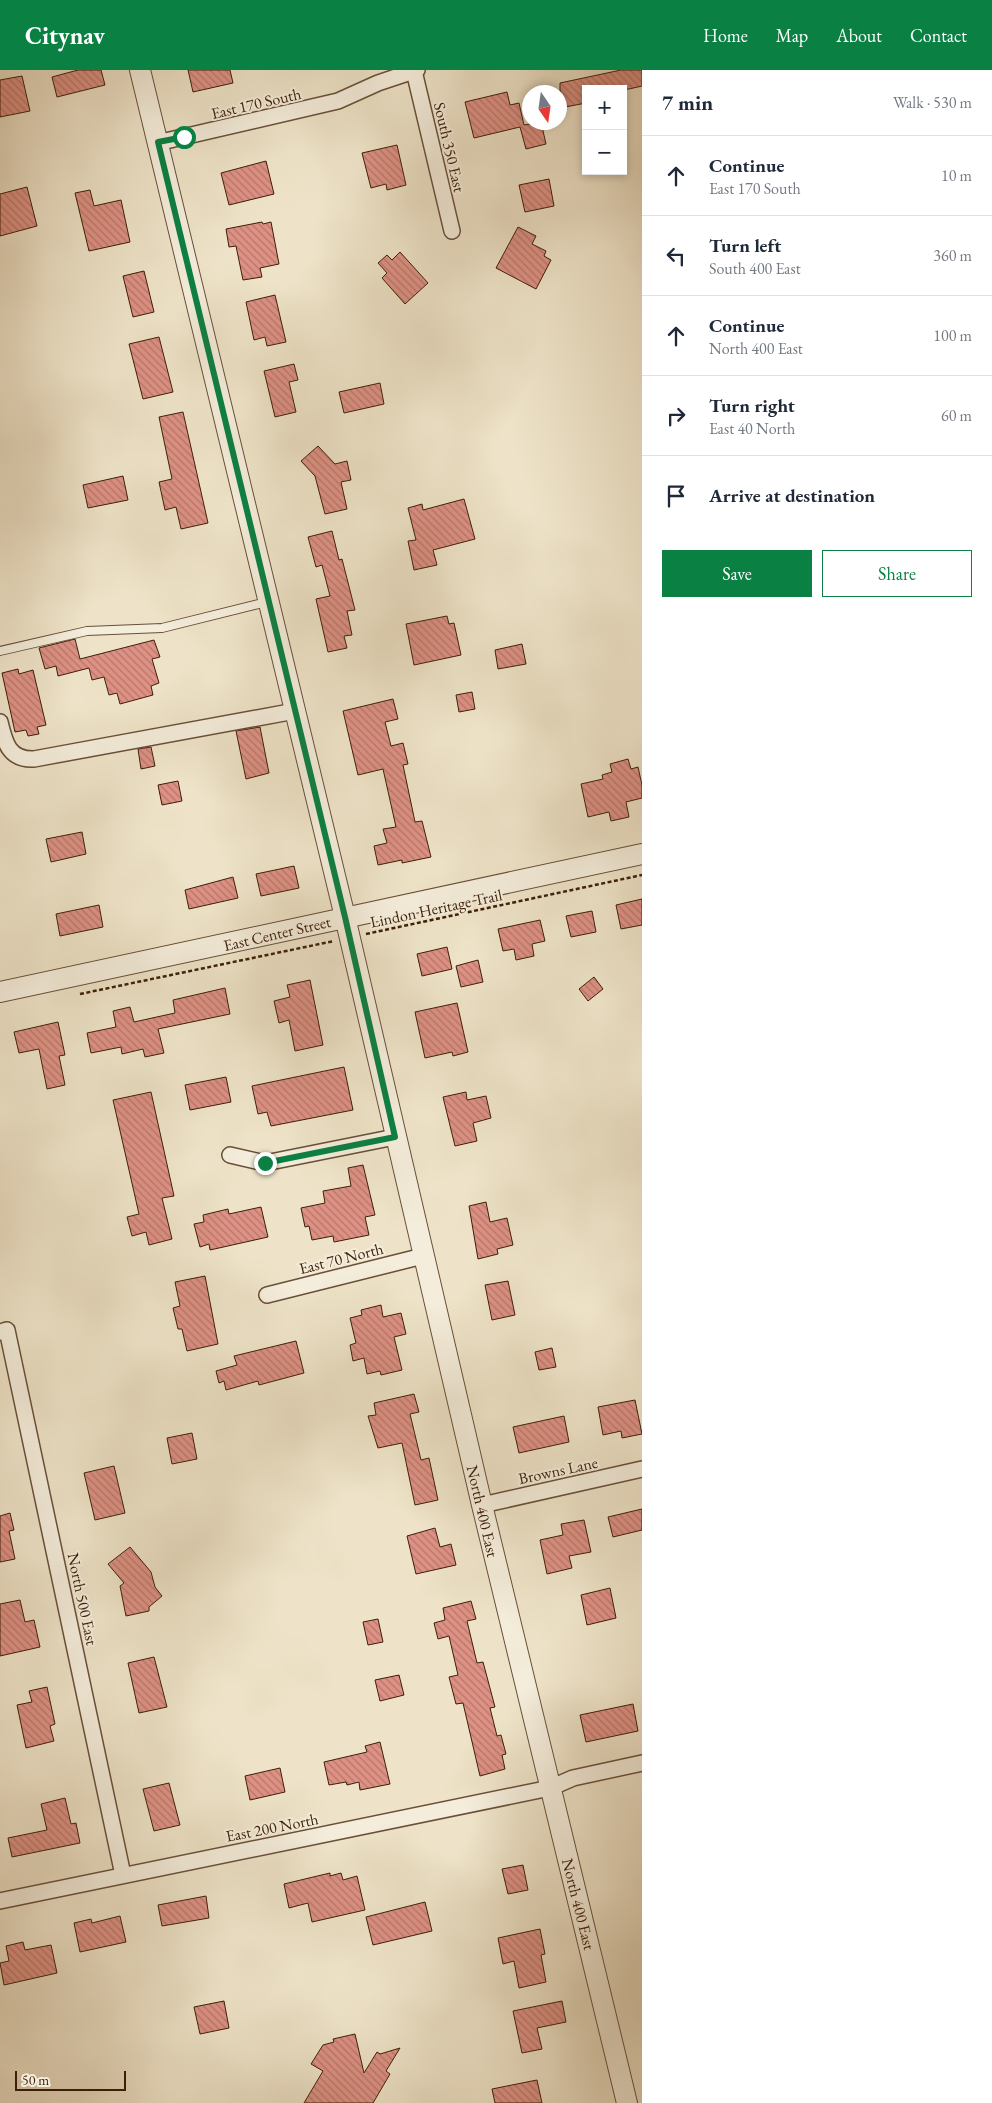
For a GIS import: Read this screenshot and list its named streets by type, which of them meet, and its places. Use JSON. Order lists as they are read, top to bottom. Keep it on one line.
{"streets":{"street":["East 170 South","South 350 East","East Center Street","East 70 North","Browns Lane","North 400 East","North 500 East","East 200 North"],"path":["Lindon Heritage Trail"]},"crossings":[["East 170 South","South 350 East"],["East 170 South","North 400 East"],["Lindon Heritage Trail","North 400 East"],["East Center Street","North 400 East"],["East 70 North","North 400 East"],["Browns Lane","North 400 East"],["North 400 East","East 200 North"],["North 500 East","East 200 North"]],"scale_bar":"50 m","north":"bottom","page":{"header":"Citynav","nav":["Home","Map","About","Contact"],"heading":["7 min","Walk · 530 m"],"map_buttons":["+","−"],"list":[["Continue","East 170 South","10 m"],["Turn left","South 400 East","360 m"],["Continue","North 400 East","100 m"],["Turn right","East 40 North","60 m"],"Arrive at destination"],"buttons":["Save","Share"],"scale":"50 m"}}
